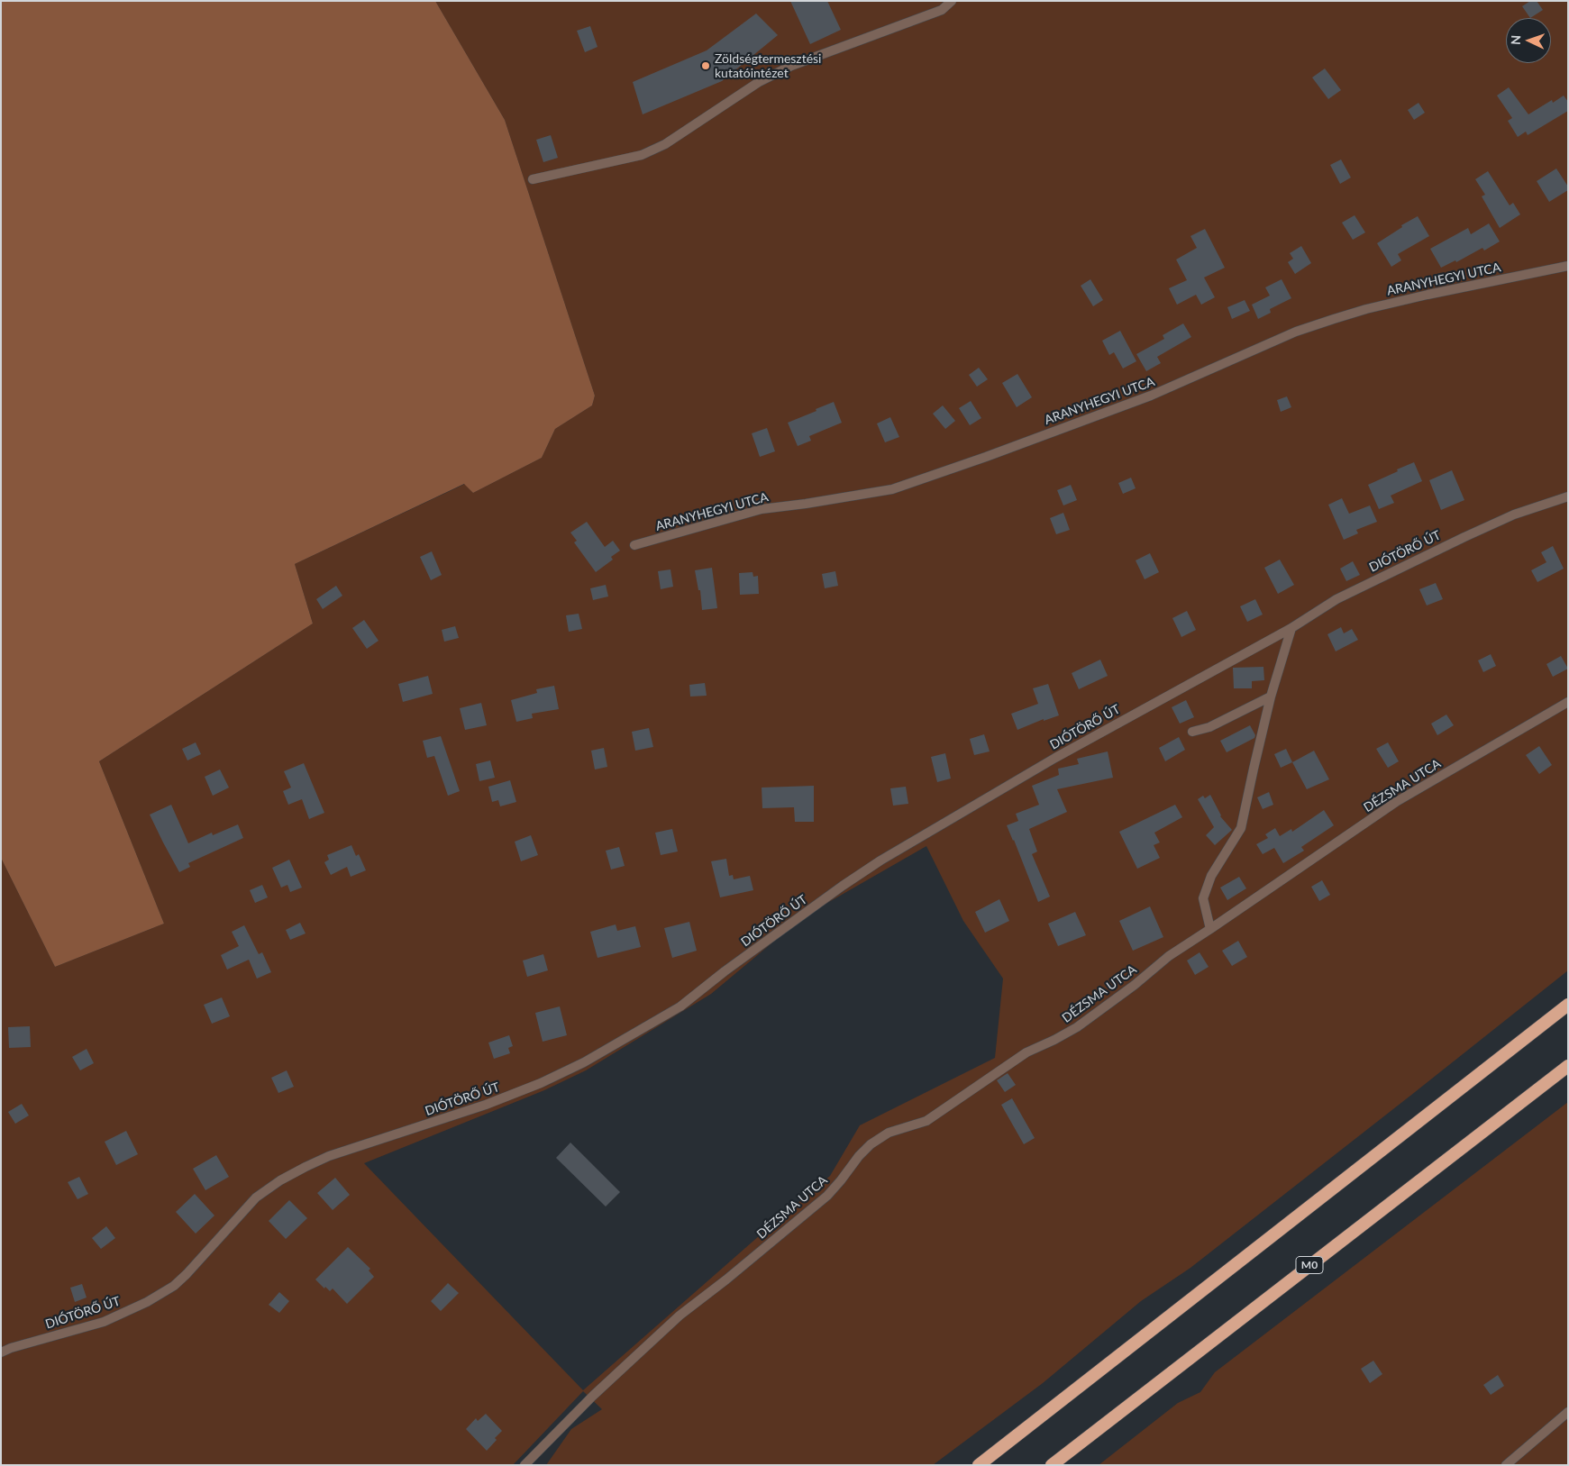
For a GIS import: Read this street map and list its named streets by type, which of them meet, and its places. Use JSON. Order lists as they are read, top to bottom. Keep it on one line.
{"streets":{"highway":["M0"],"street":["ARANYHEGYI UTCA","DIÓTÖRŐ ÚT","DÉZSMA UTCA"]},"places":["Zöldségtermesztési kutatóintézet"],"north":"left"}
